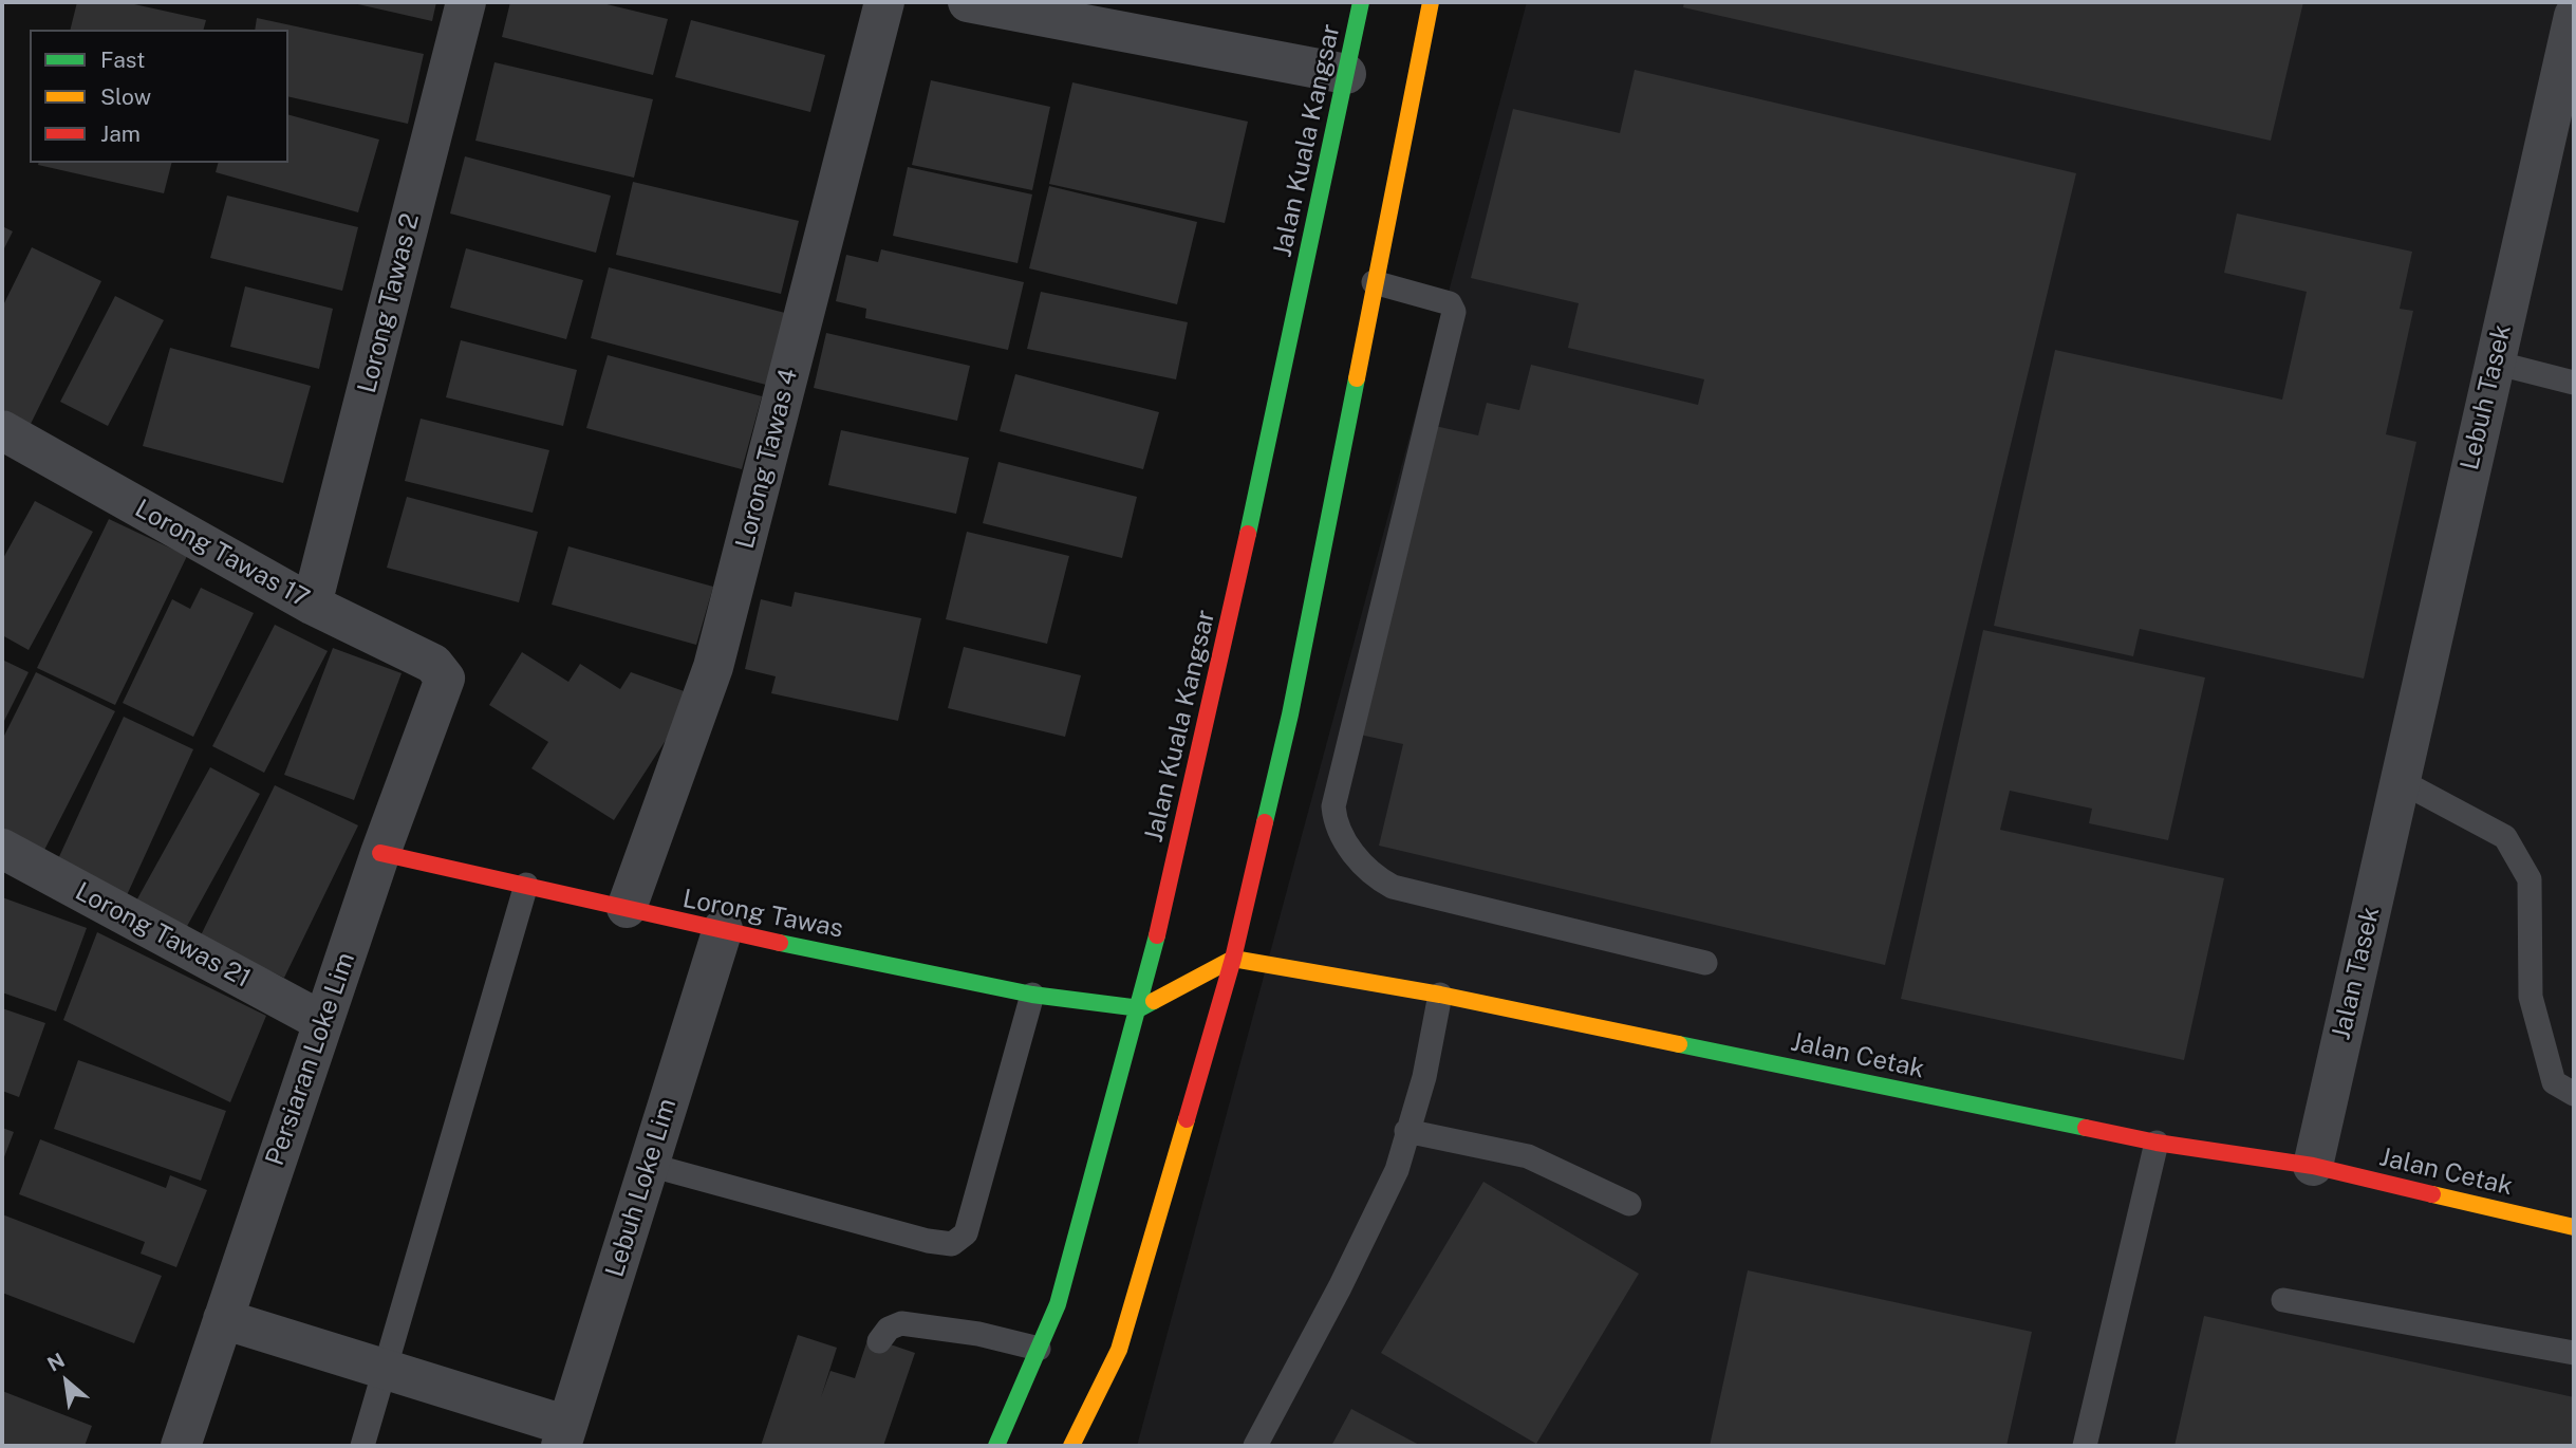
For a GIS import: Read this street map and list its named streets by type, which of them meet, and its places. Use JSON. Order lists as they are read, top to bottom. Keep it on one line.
{"streets":{"main road":["Jalan Kuala Kangsar","Lorong Tawas","Jalan Cetak"],"street":["Lorong Tawas 2","Lebuh Tasek","Lorong Tawas 4","Lorong Tawas 17","Lorong Tawas 21","Jalan Tasek","Persiaran Loke Lim","Lebuh Loke Lim"]},"crossings":[["Jalan Kuala Kangsar","Lorong Tawas"],["Lorong Tawas 2","Lorong Tawas 17"],["Lebuh Tasek","Jalan Tasek"],["Lorong Tawas 4","Lorong Tawas"],["Lorong Tawas 17","Persiaran Loke Lim"],["Lorong Tawas","Persiaran Loke Lim"],["Lorong Tawas","Lebuh Loke Lim"],["Lorong Tawas 21","Persiaran Loke Lim"],["Jalan Tasek","Jalan Cetak"]],"legend":["Fast","Slow","Jam"],"north":"top left"}
